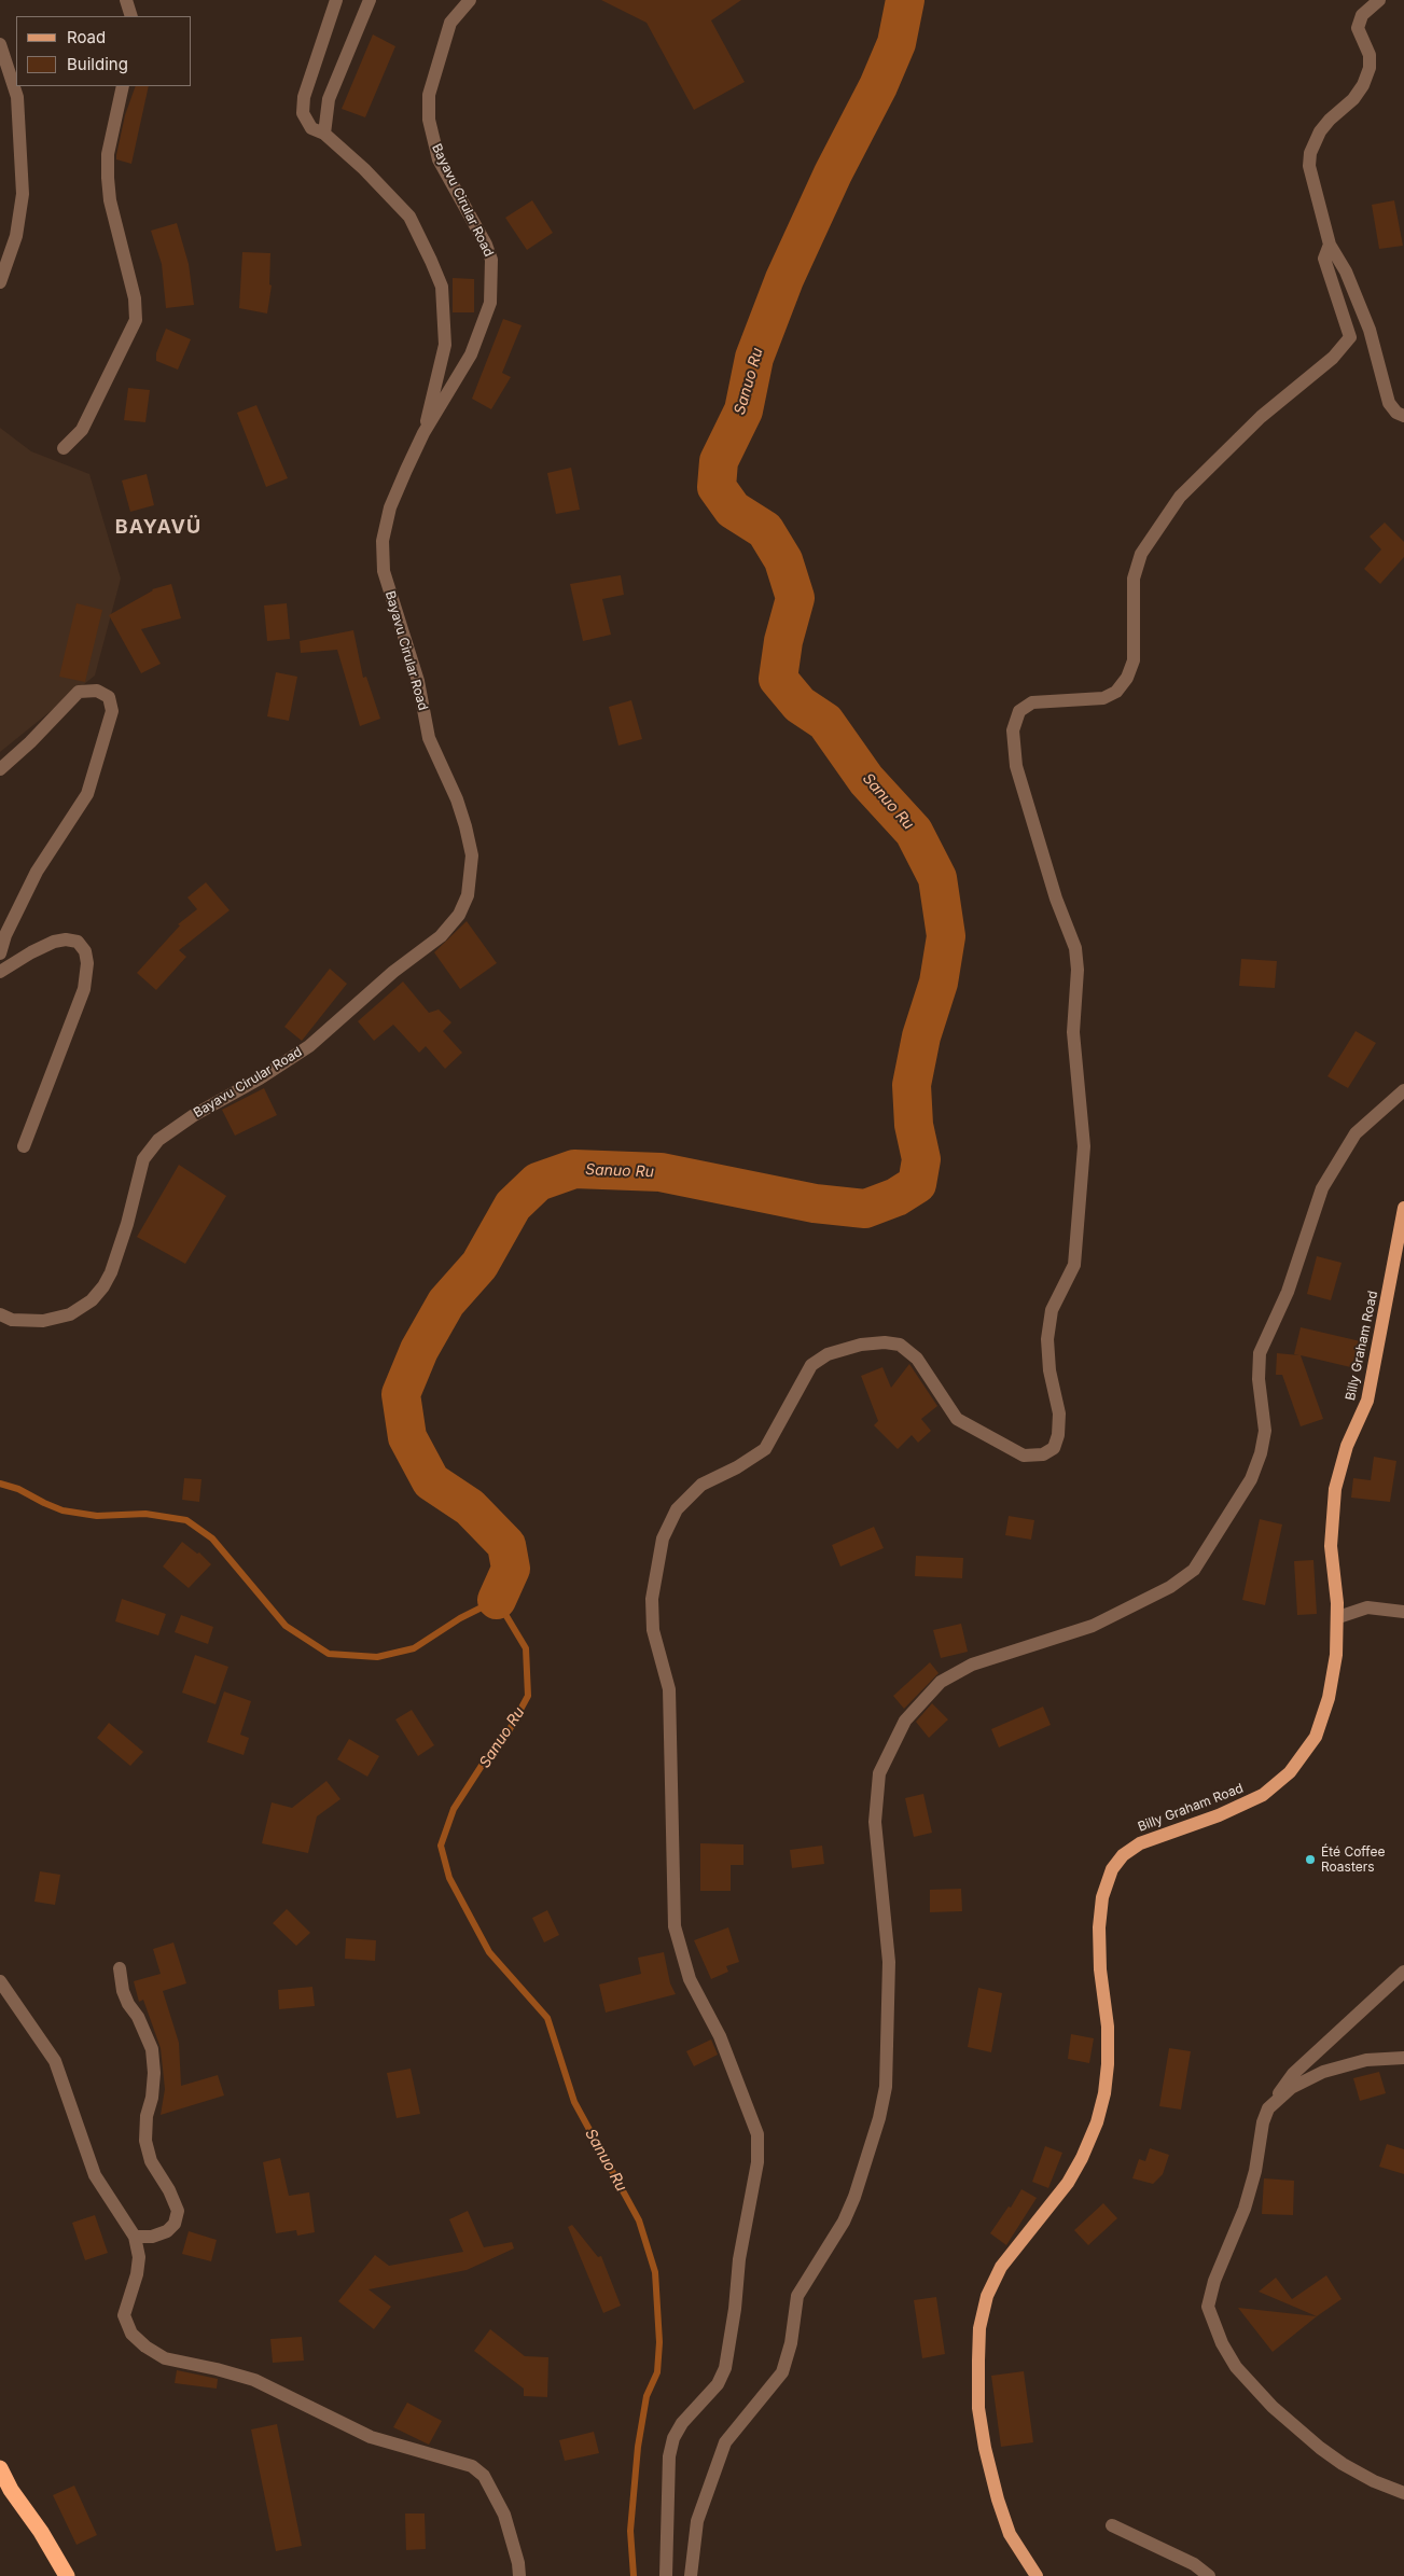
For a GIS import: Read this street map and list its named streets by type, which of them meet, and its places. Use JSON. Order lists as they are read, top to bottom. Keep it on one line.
{"streets":{"main road":["Billy Graham Road"],"street":["Bayavu Cirular Road"]},"districts":["BAYAVÜ"],"water":["Sanuo Ru"],"places":["Été Coffee Roasters"],"legend":["Road","Building"]}
